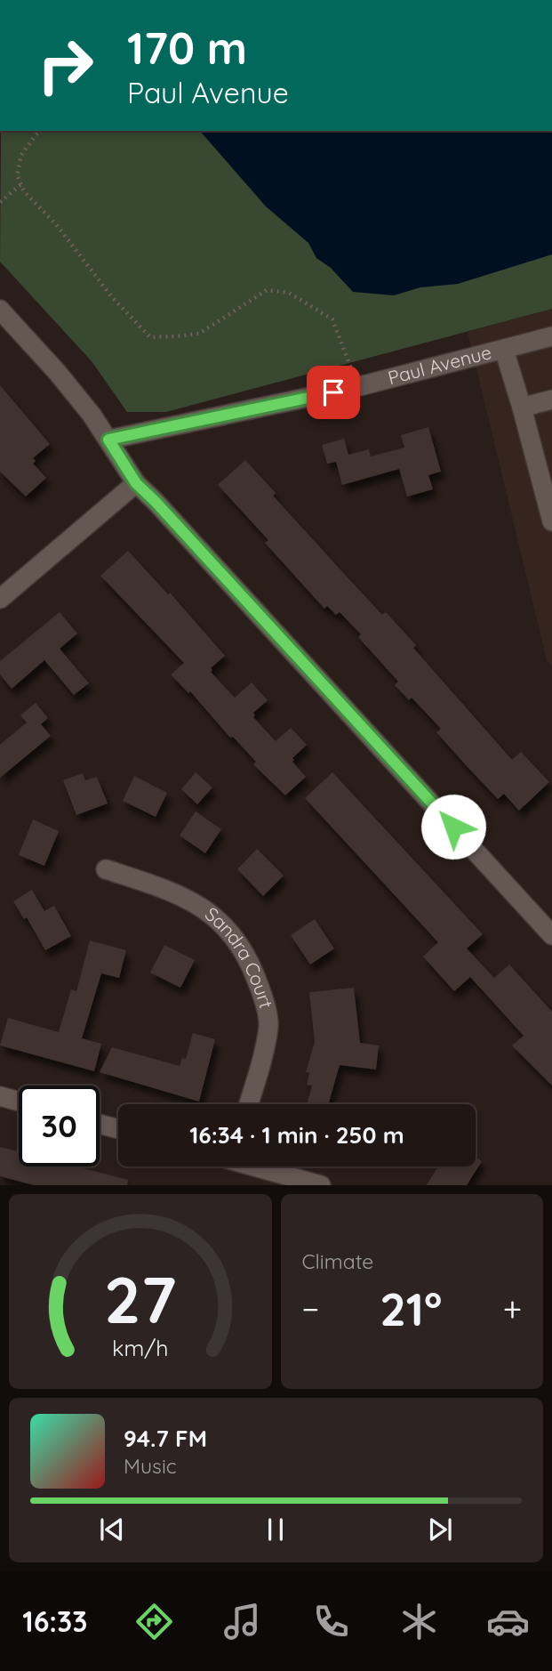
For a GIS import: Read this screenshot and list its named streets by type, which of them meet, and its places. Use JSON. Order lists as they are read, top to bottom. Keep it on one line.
{"streets":{"street":["Paul Avenue","Sandra Court"]},"page":{"turn":["170 m","Paul Avenue"],"limit":"30","trip":"16:34 · 1 min · 250 m","tile":"Climate","heat":["−","21°","+"],"song":["94.7 FM","Music"],"tabs":"16:33","gauge":["27","km/h"]}}
